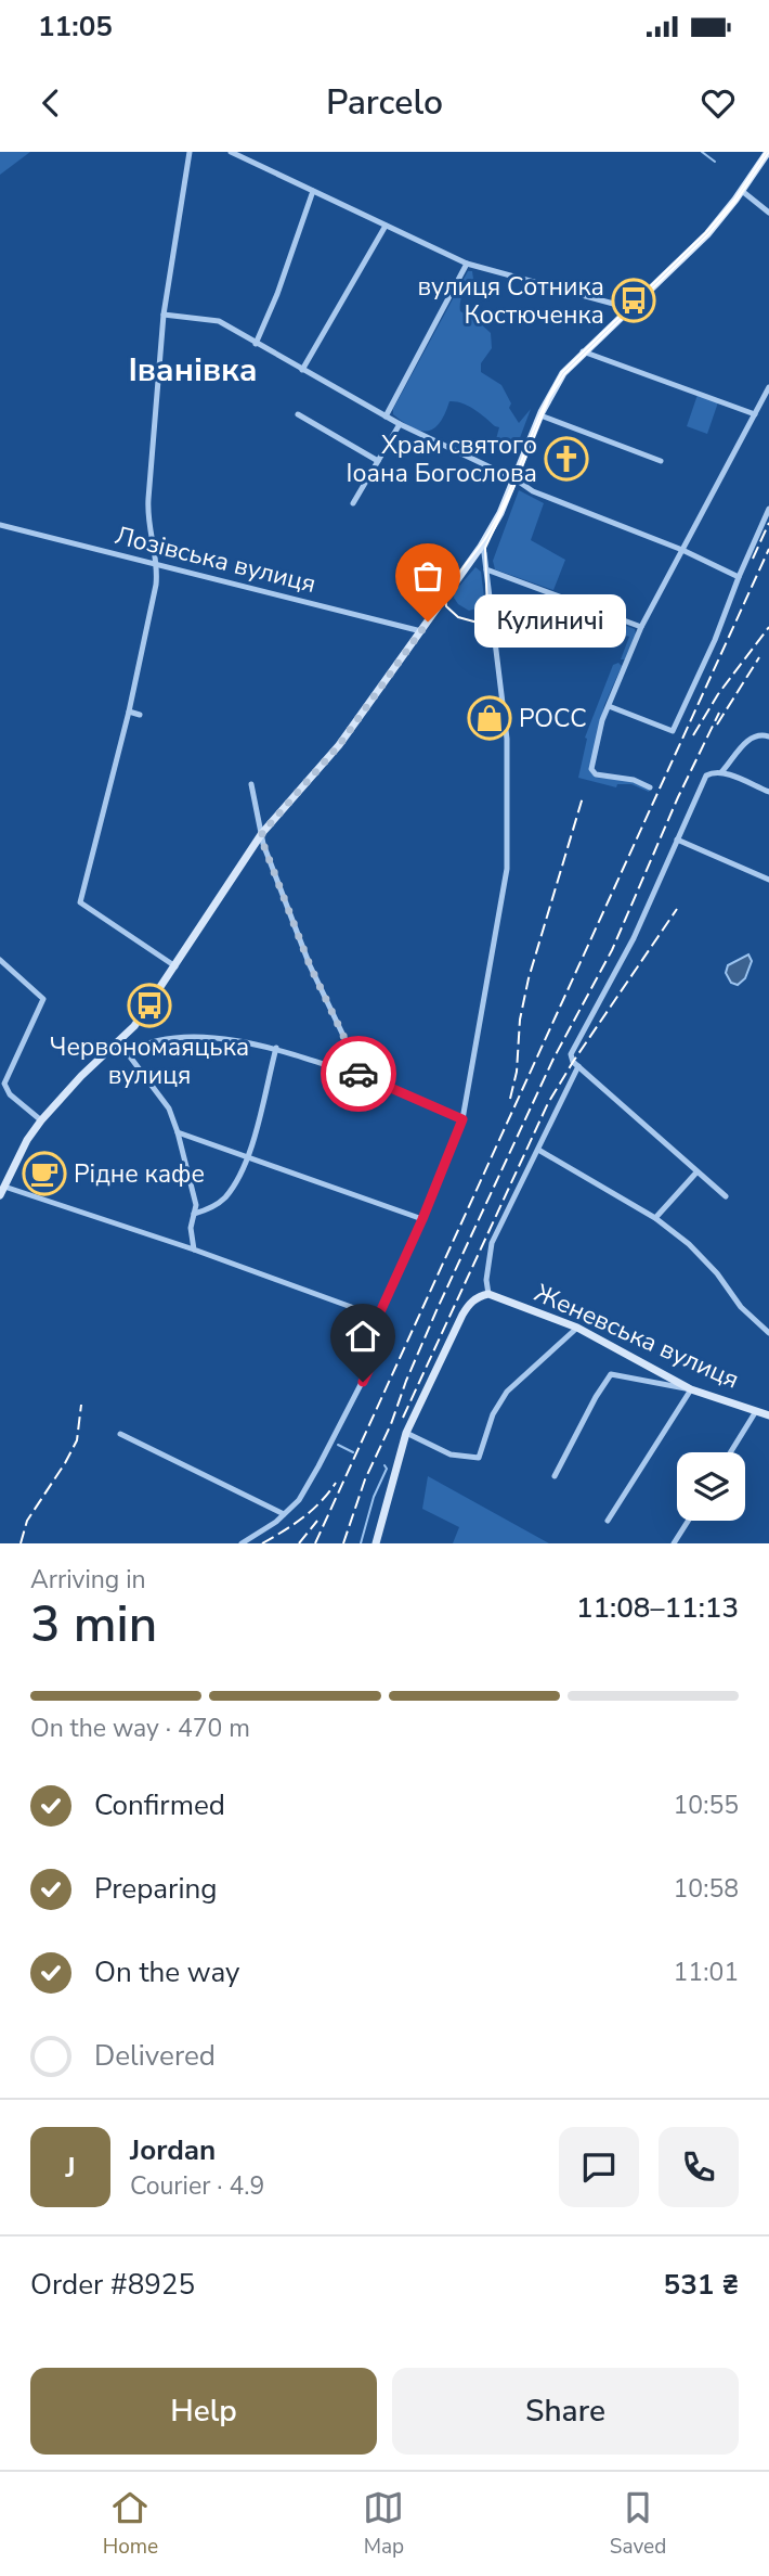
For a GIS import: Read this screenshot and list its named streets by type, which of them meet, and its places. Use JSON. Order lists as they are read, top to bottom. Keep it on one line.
{"streets":{"street":["Лозівська вулиця","Женевська вулиця"]},"districts":["Іванівка"],"places":{"bus stop":["вулиця Сотника Костюченка","Червономаяцька вулиця"],"church":["Храм святого Іоана Богослова"],"other":["Кулиничі"],"shop":["РОСС"],"cafe":["Рідне кафе"]},"page":{"status":"11:05","header":"Parcelo","bubble":"Кулиничі","heading":["3 min","Arriving in","11:08–11:13"],"panel":["Jordan","Courier · 4.9","Order #8925","531 ₴"],"bar":"On the way · 470 m","list":[["Confirmed","10:55"],["Preparing","10:58"],["On the way","11:01"],"Delivered"],"round":"J","buttons":["Help","Share"],"tabs":["Home","Map","Saved"]}}
